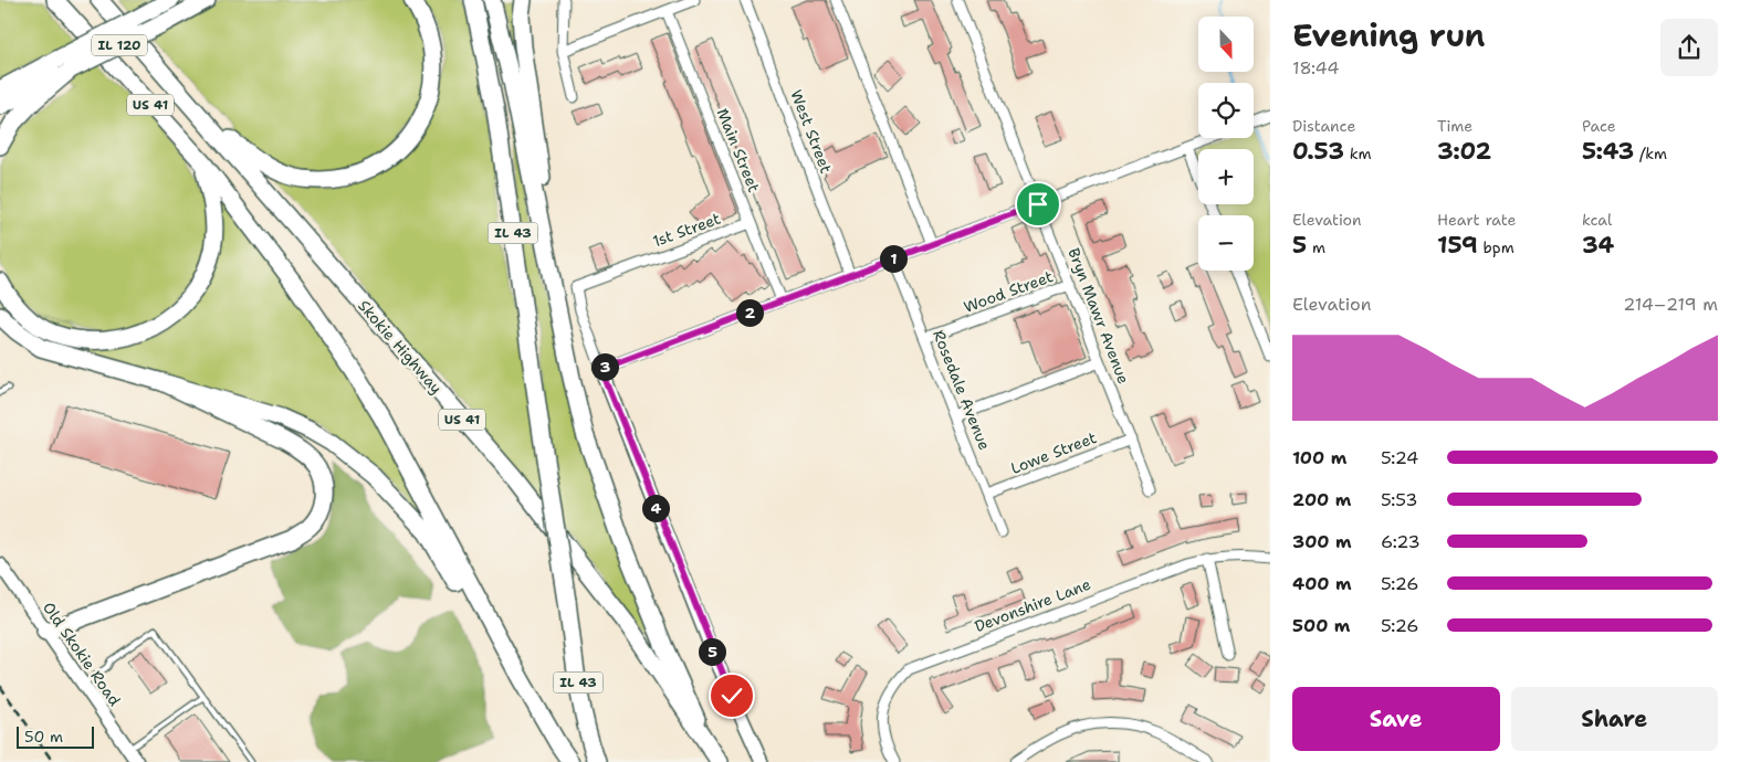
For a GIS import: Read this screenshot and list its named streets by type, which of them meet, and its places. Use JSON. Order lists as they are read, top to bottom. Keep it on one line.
{"streets":{"main road":["IL 120","US 41","IL 43","Skokie Highway"],"street":["West Street","Main Street","1st Street","Wood Street","Bryn Mawr Avenue","Rosedale Avenue","Lowe Street","Devonshire Lane","Old Skokie Road"]},"crossings":[["Main Street","1st Street"],["IL 43","Skokie Highway"],["Wood Street","Bryn Mawr Avenue"],["Wood Street","Rosedale Avenue"],["Bryn Mawr Avenue","Lowe Street"],["Rosedale Avenue","Lowe Street"]],"scale_bar":"50 m","north":"bottom","page":{"heading":["Evening run","18:44"],"map_buttons":["+","−"],"stats":[["Distance","0.53 km"],["Time","3:02"],["Pace","5:43 /km"],["Elevation","5 m"],["Heart rate","159 bpm"],["kcal","34"]],"pins":["1","2","3","4","5"],"chart":["Elevation","214–219 m"],"list":[{"name":"100 m","note":"5:24"},{"name":"200 m","note":"5:53"},{"name":"300 m","note":"6:23"},{"name":"400 m","note":"5:26"},{"name":"500 m","note":"5:26"}],"buttons":["Save","Share"],"scale":"50 m"}}
